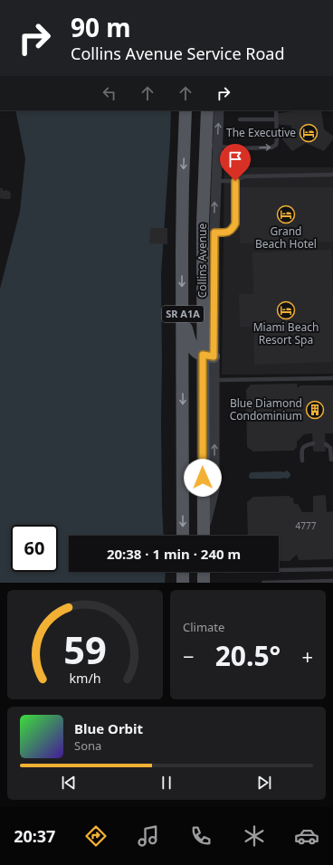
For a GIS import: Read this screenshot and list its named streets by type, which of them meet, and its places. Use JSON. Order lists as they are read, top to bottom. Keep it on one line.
{"streets":{"main road":["Collins Avenue","SR A1A"]},"places":{"hotel":["The Executive","Grand Beach Hotel","Miami Beach Resort Spa"],"building":["Blue Diamond Condominium"]},"house_numbers":["4777"],"page":{"turn":["90 m","Collins Avenue Service Road"],"limit":"60","trip":"20:38 · 1 min · 240 m","tile":"Climate","heat":["−","20.5°","+"],"song":["Blue Orbit","Sona"],"tabs":"20:37","gauge":["59","km/h"]}}
